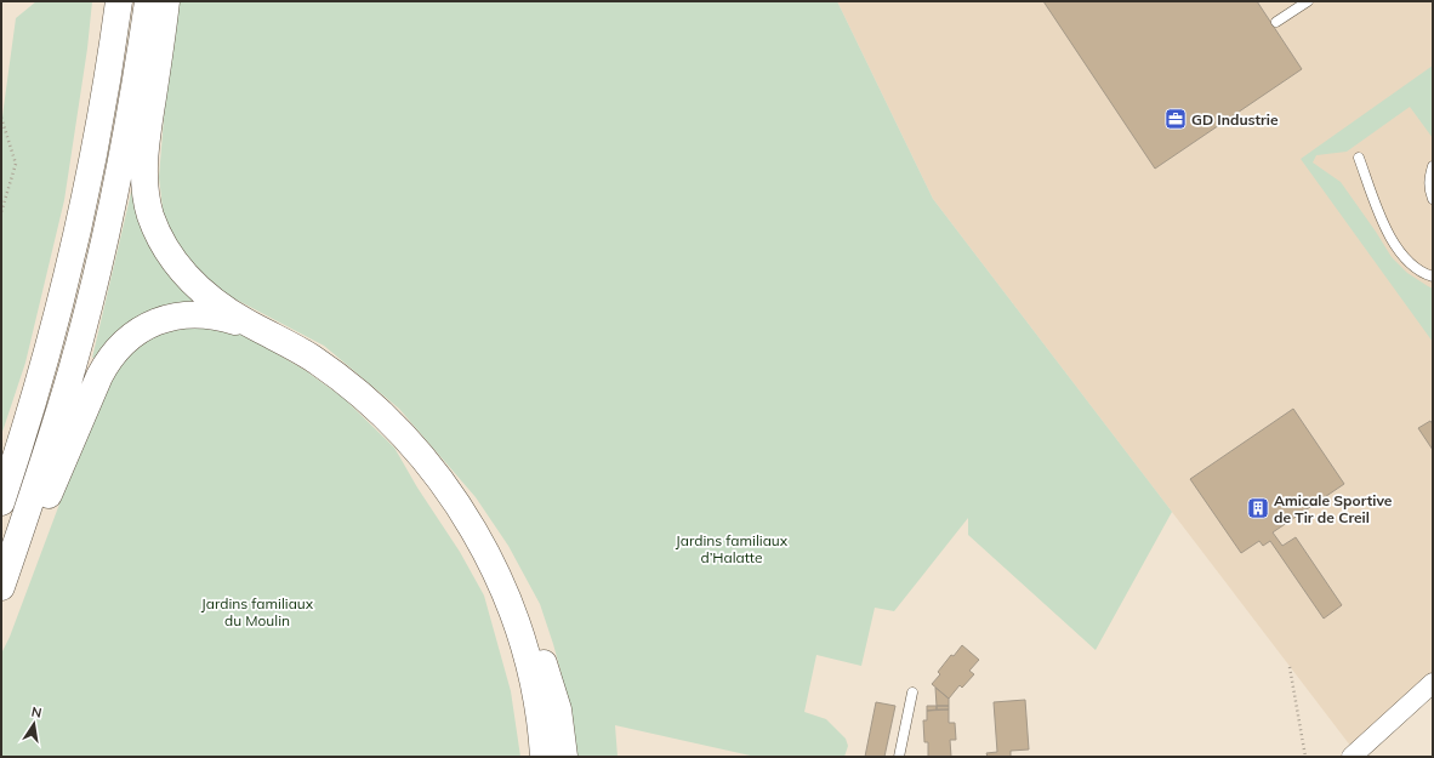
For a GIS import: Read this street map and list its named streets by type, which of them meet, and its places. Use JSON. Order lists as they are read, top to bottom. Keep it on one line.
{"parks":["Jardins familiaux d’Halatte","Jardins familiaux du Moulin"],"places":{"office":["GD Industrie"],"building":["Amicale Sportive de Tir de Creil"]},"north":"top"}
